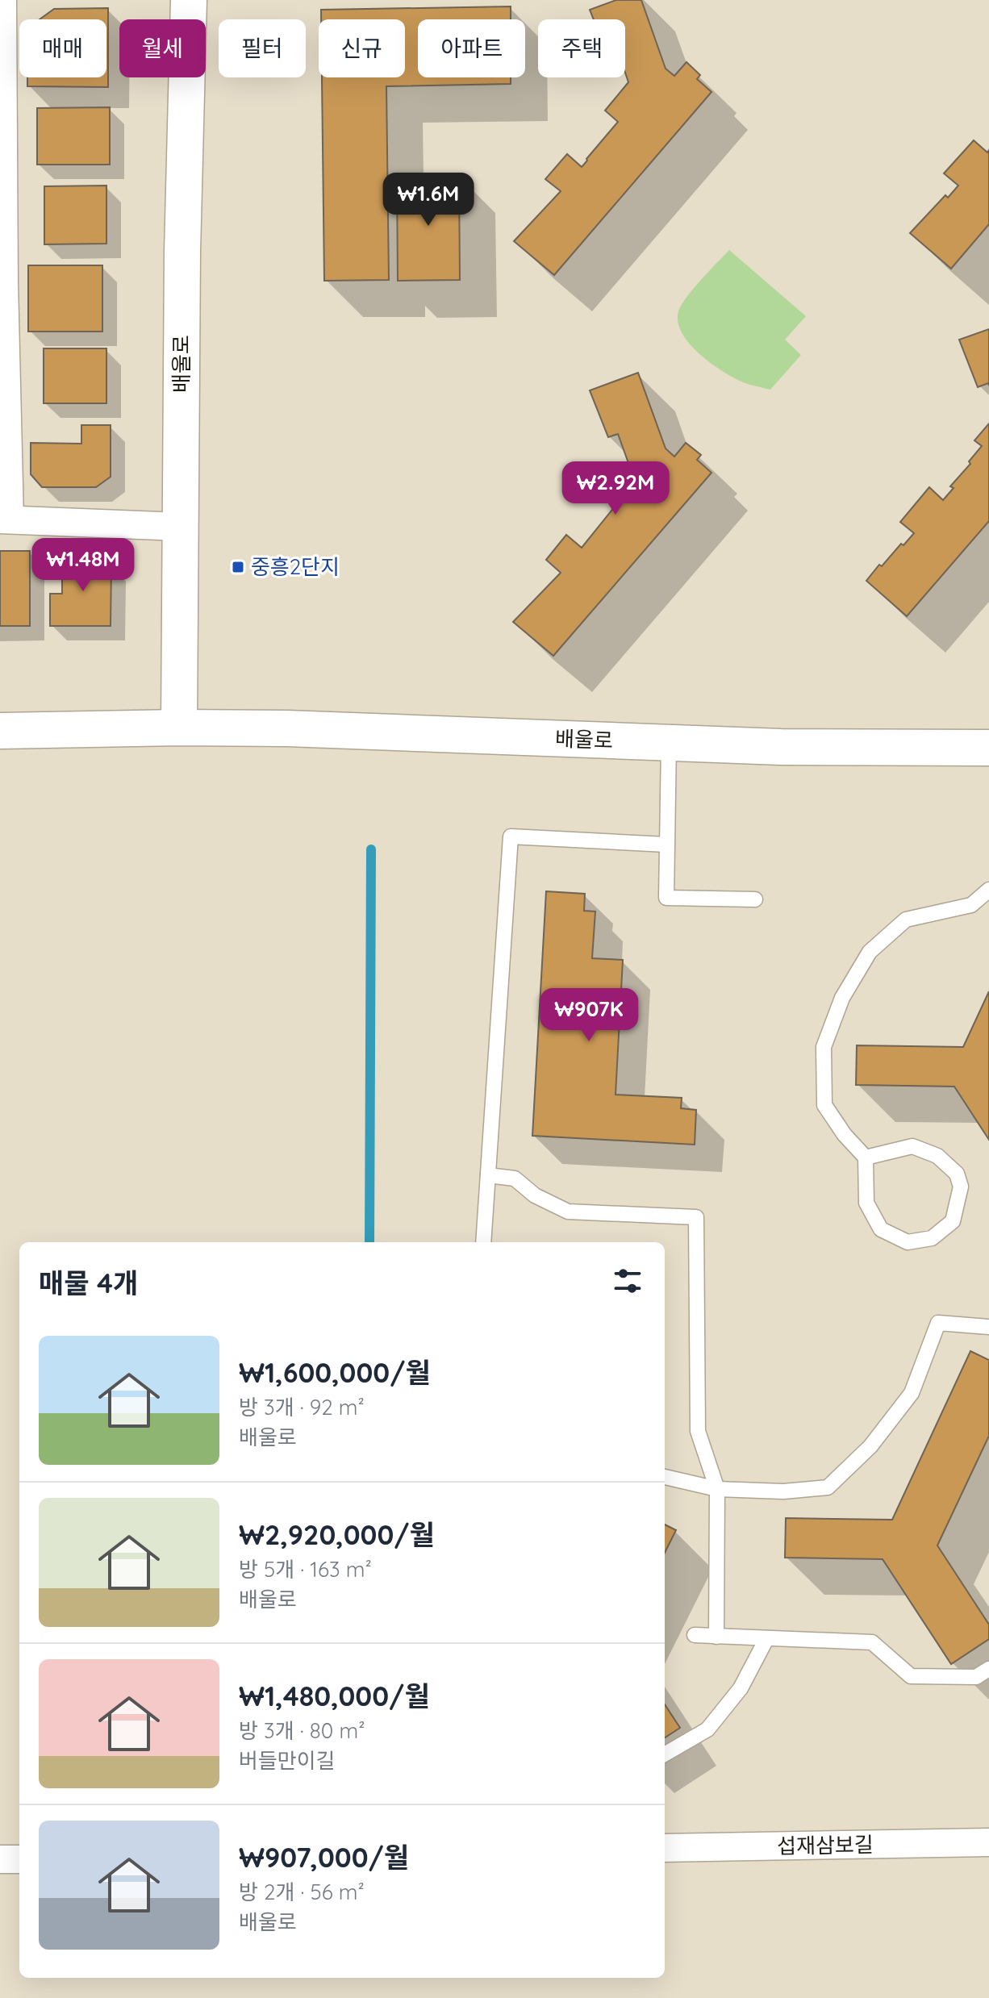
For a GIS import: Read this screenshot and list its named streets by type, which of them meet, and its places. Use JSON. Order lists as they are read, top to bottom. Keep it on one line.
{"streets":{"street":["배울로","섭재삼보길"]},"places":{"transit":["중흥2단지"]},"page":{"chip":["매매","월세","필터","신규","아파트","주택"],"price":["₩1.6M","₩2.92M","₩1.48M","₩907K"],"heading":"매물 4개","list":[{"name":"₩1,600,000/월","note":"방 3개 · 92 m² · 배울로"},{"name":"₩2,920,000/월","note":"방 5개 · 163 m² · 배울로"},{"name":"₩1,480,000/월","note":"방 3개 · 80 m² · 버들만이길"},{"name":"₩907,000/월","note":"방 2개 · 56 m² · 배울로"}]}}
